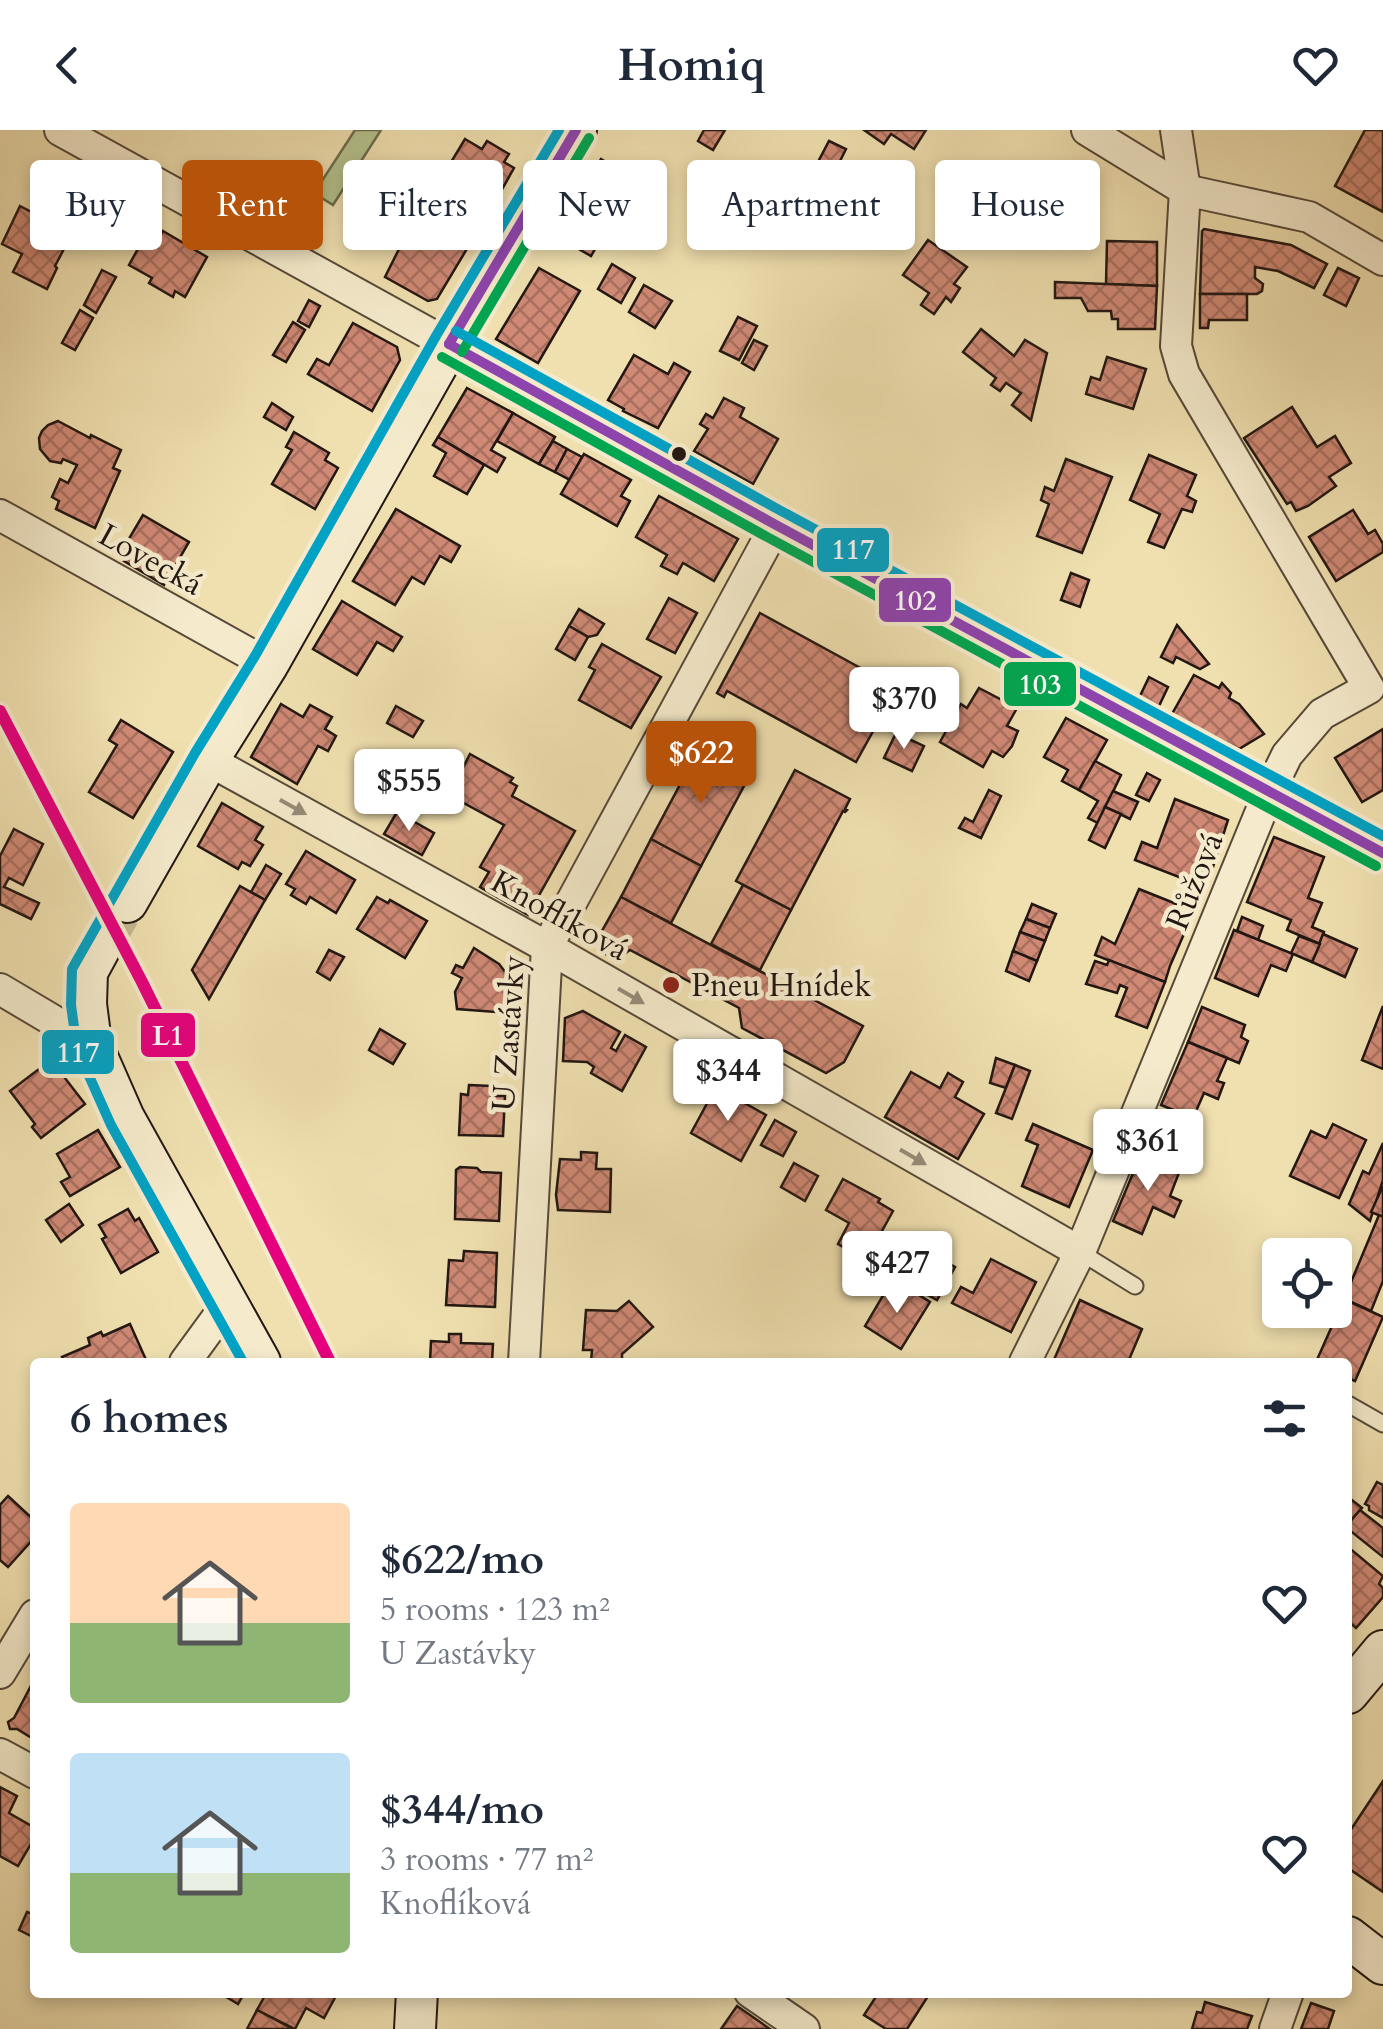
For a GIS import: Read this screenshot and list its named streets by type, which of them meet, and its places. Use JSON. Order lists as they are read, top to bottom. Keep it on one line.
{"streets":{"street":["Lovecká","Růžová","Knoflíková","U Zastávky"]},"crossings":[["Růžová","Knoflíková"],["Knoflíková","U Zastávky"]],"one_way":["Knoflíková"],"places":["Pneu Hnídek"],"lines":["transit line 102","transit line 117","transit line 103","transit line L1"],"page":{"header":"Homiq","chip":["Buy","Rent","Filters","New","Apartment","House"],"price":["$370","$622","$555","$344","$361","$427"],"heading":"6 homes","list":[{"name":"$622/mo","note":"5 rooms · 123 m² · U Zastávky"},{"name":"$344/mo","note":"3 rooms · 77 m² · Knoflíková"}]}}
